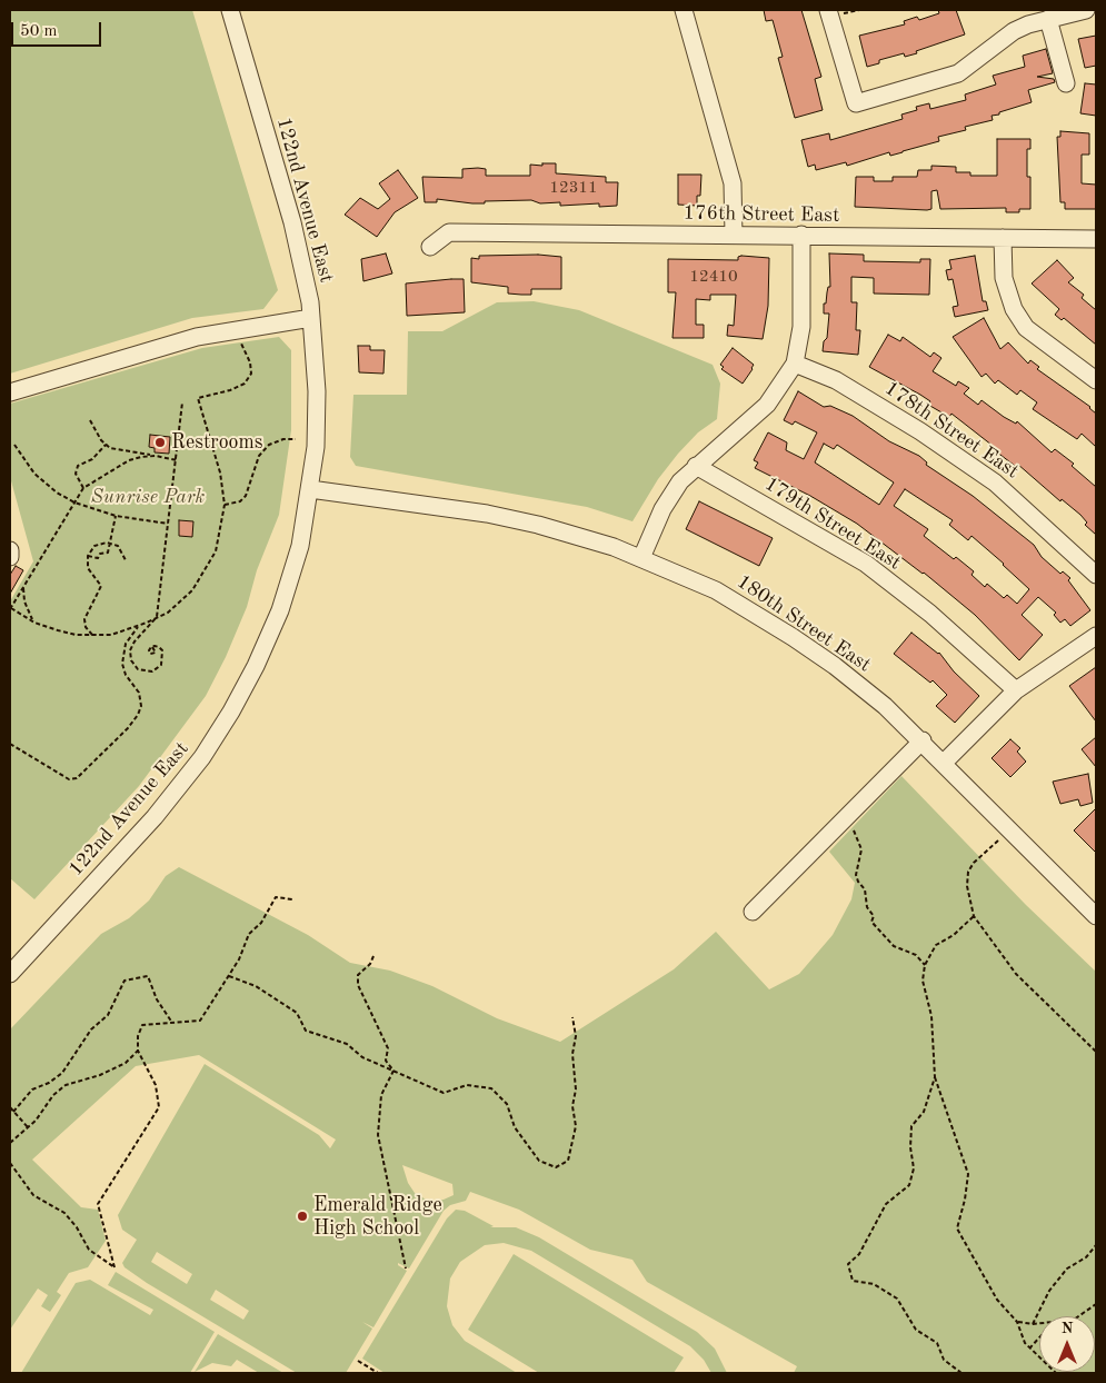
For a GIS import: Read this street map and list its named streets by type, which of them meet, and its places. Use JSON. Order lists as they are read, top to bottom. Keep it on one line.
{"streets":{"street":["122nd Avenue East","176th Street East","178th Street East","179th Street East","180th Street East"]},"crossings":[["122nd Avenue East","180th Street East"]],"parks":["Sunrise Park"],"places":["Restrooms","Emerald Ridge High School"],"house_numbers":["12311","12410"],"scale_bar":"50 m","north":"top"}
